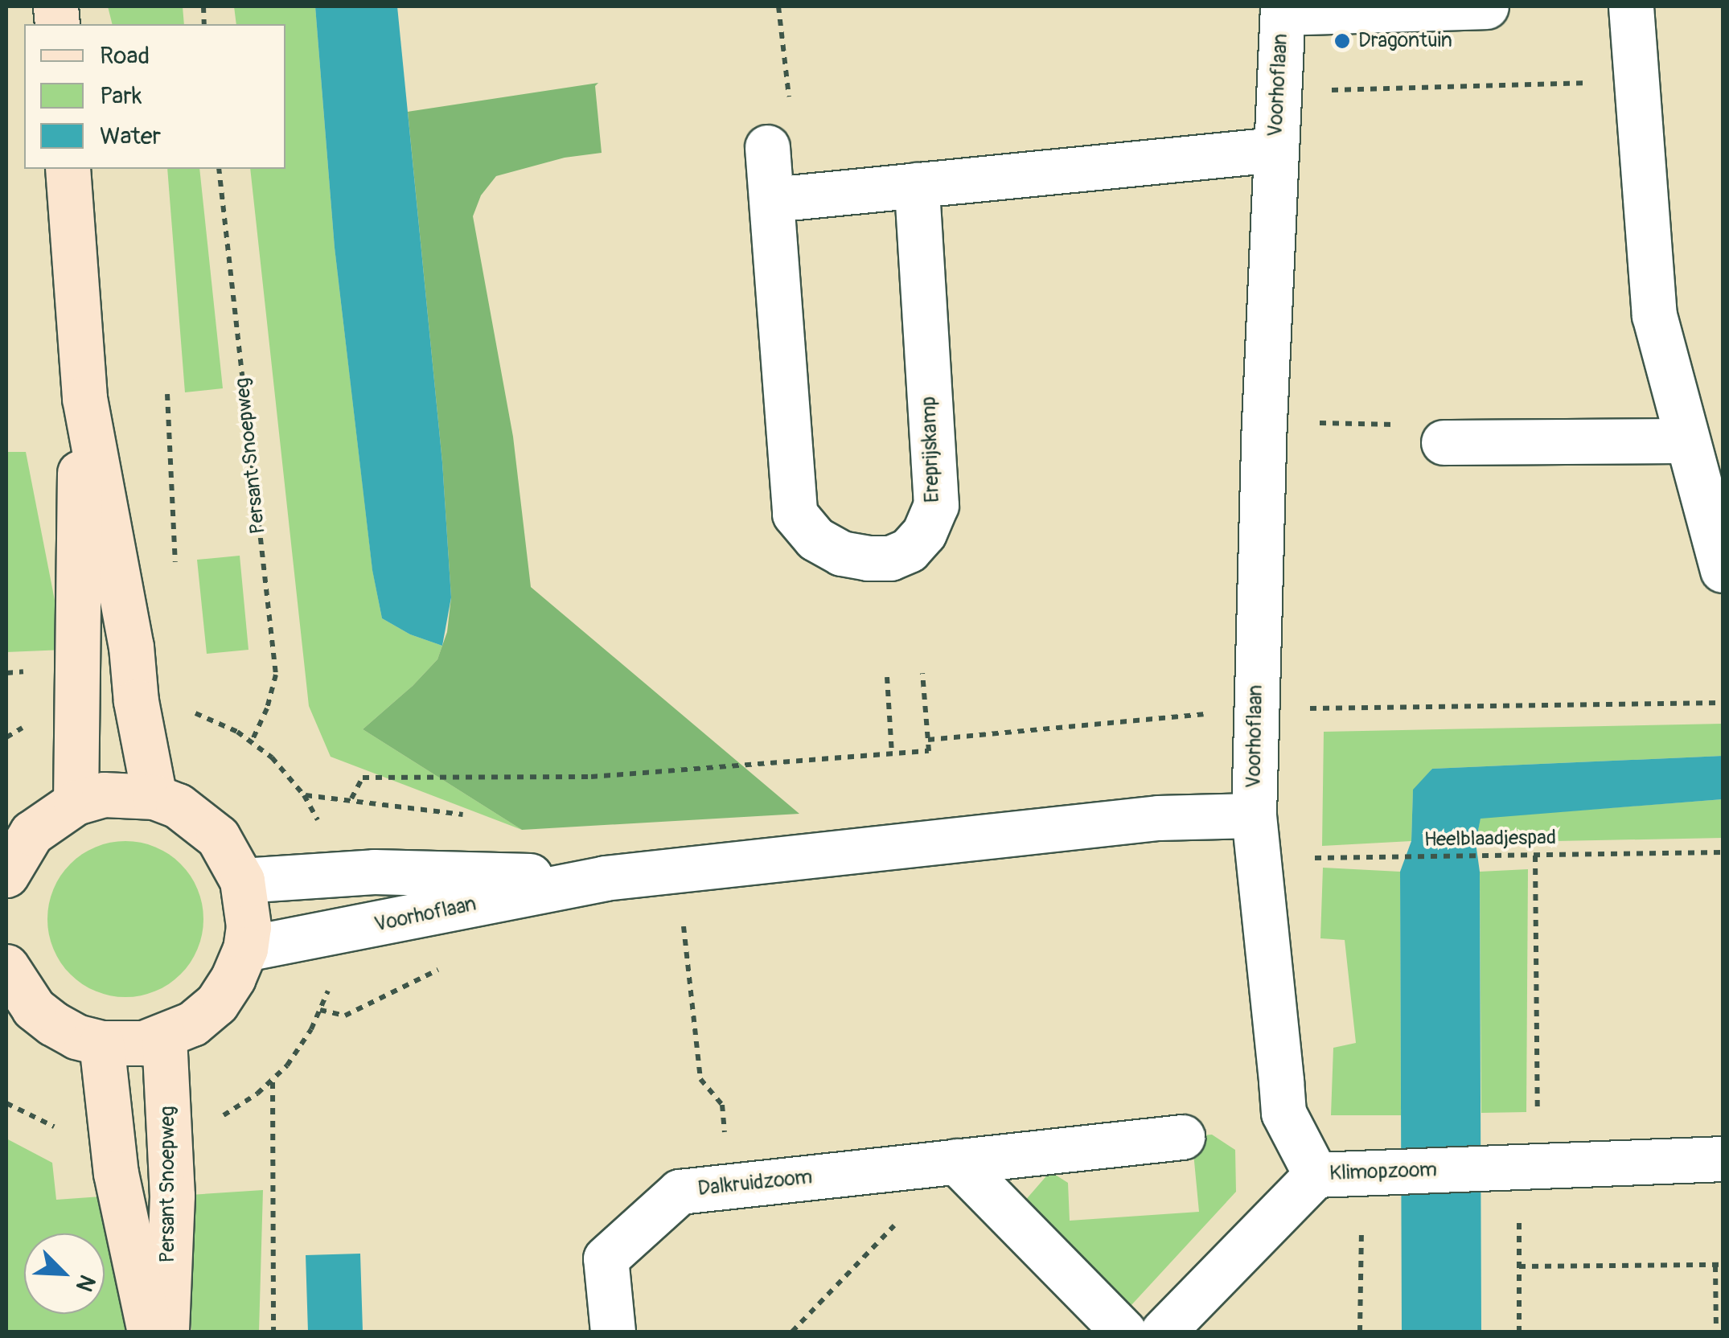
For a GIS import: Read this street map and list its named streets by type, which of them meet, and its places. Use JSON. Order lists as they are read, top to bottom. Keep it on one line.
{"streets":{"main road":["Persant Snoepweg"],"street":["Voorhoflaan","Ereprijskamp","Klimopzoom","Dalkruidzoom"],"path":["Heelblaadjespad"]},"crossings":[["Voorhoflaan","Heelblaadjespad"],["Voorhoflaan","Klimopzoom"],["Heelblaadjespad","Klimopzoom"]],"places":["Dragontuin"],"legend":["Road","Park","Water"],"north":"bottom right"}
